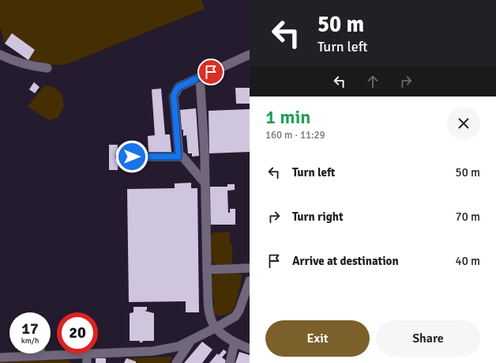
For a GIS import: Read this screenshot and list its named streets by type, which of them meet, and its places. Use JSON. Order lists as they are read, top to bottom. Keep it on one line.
{"page":{"turn":["50 m","Turn left"],"heading":["1 min","160 m · 11:29"],"list":[{"name":"Turn left","value":"50 m"},{"name":"Turn right","value":"70 m"},{"name":"Arrive at destination","value":"40 m"}],"speed":"17 km/h","limit":"20","buttons":["Exit","Share"]}}
